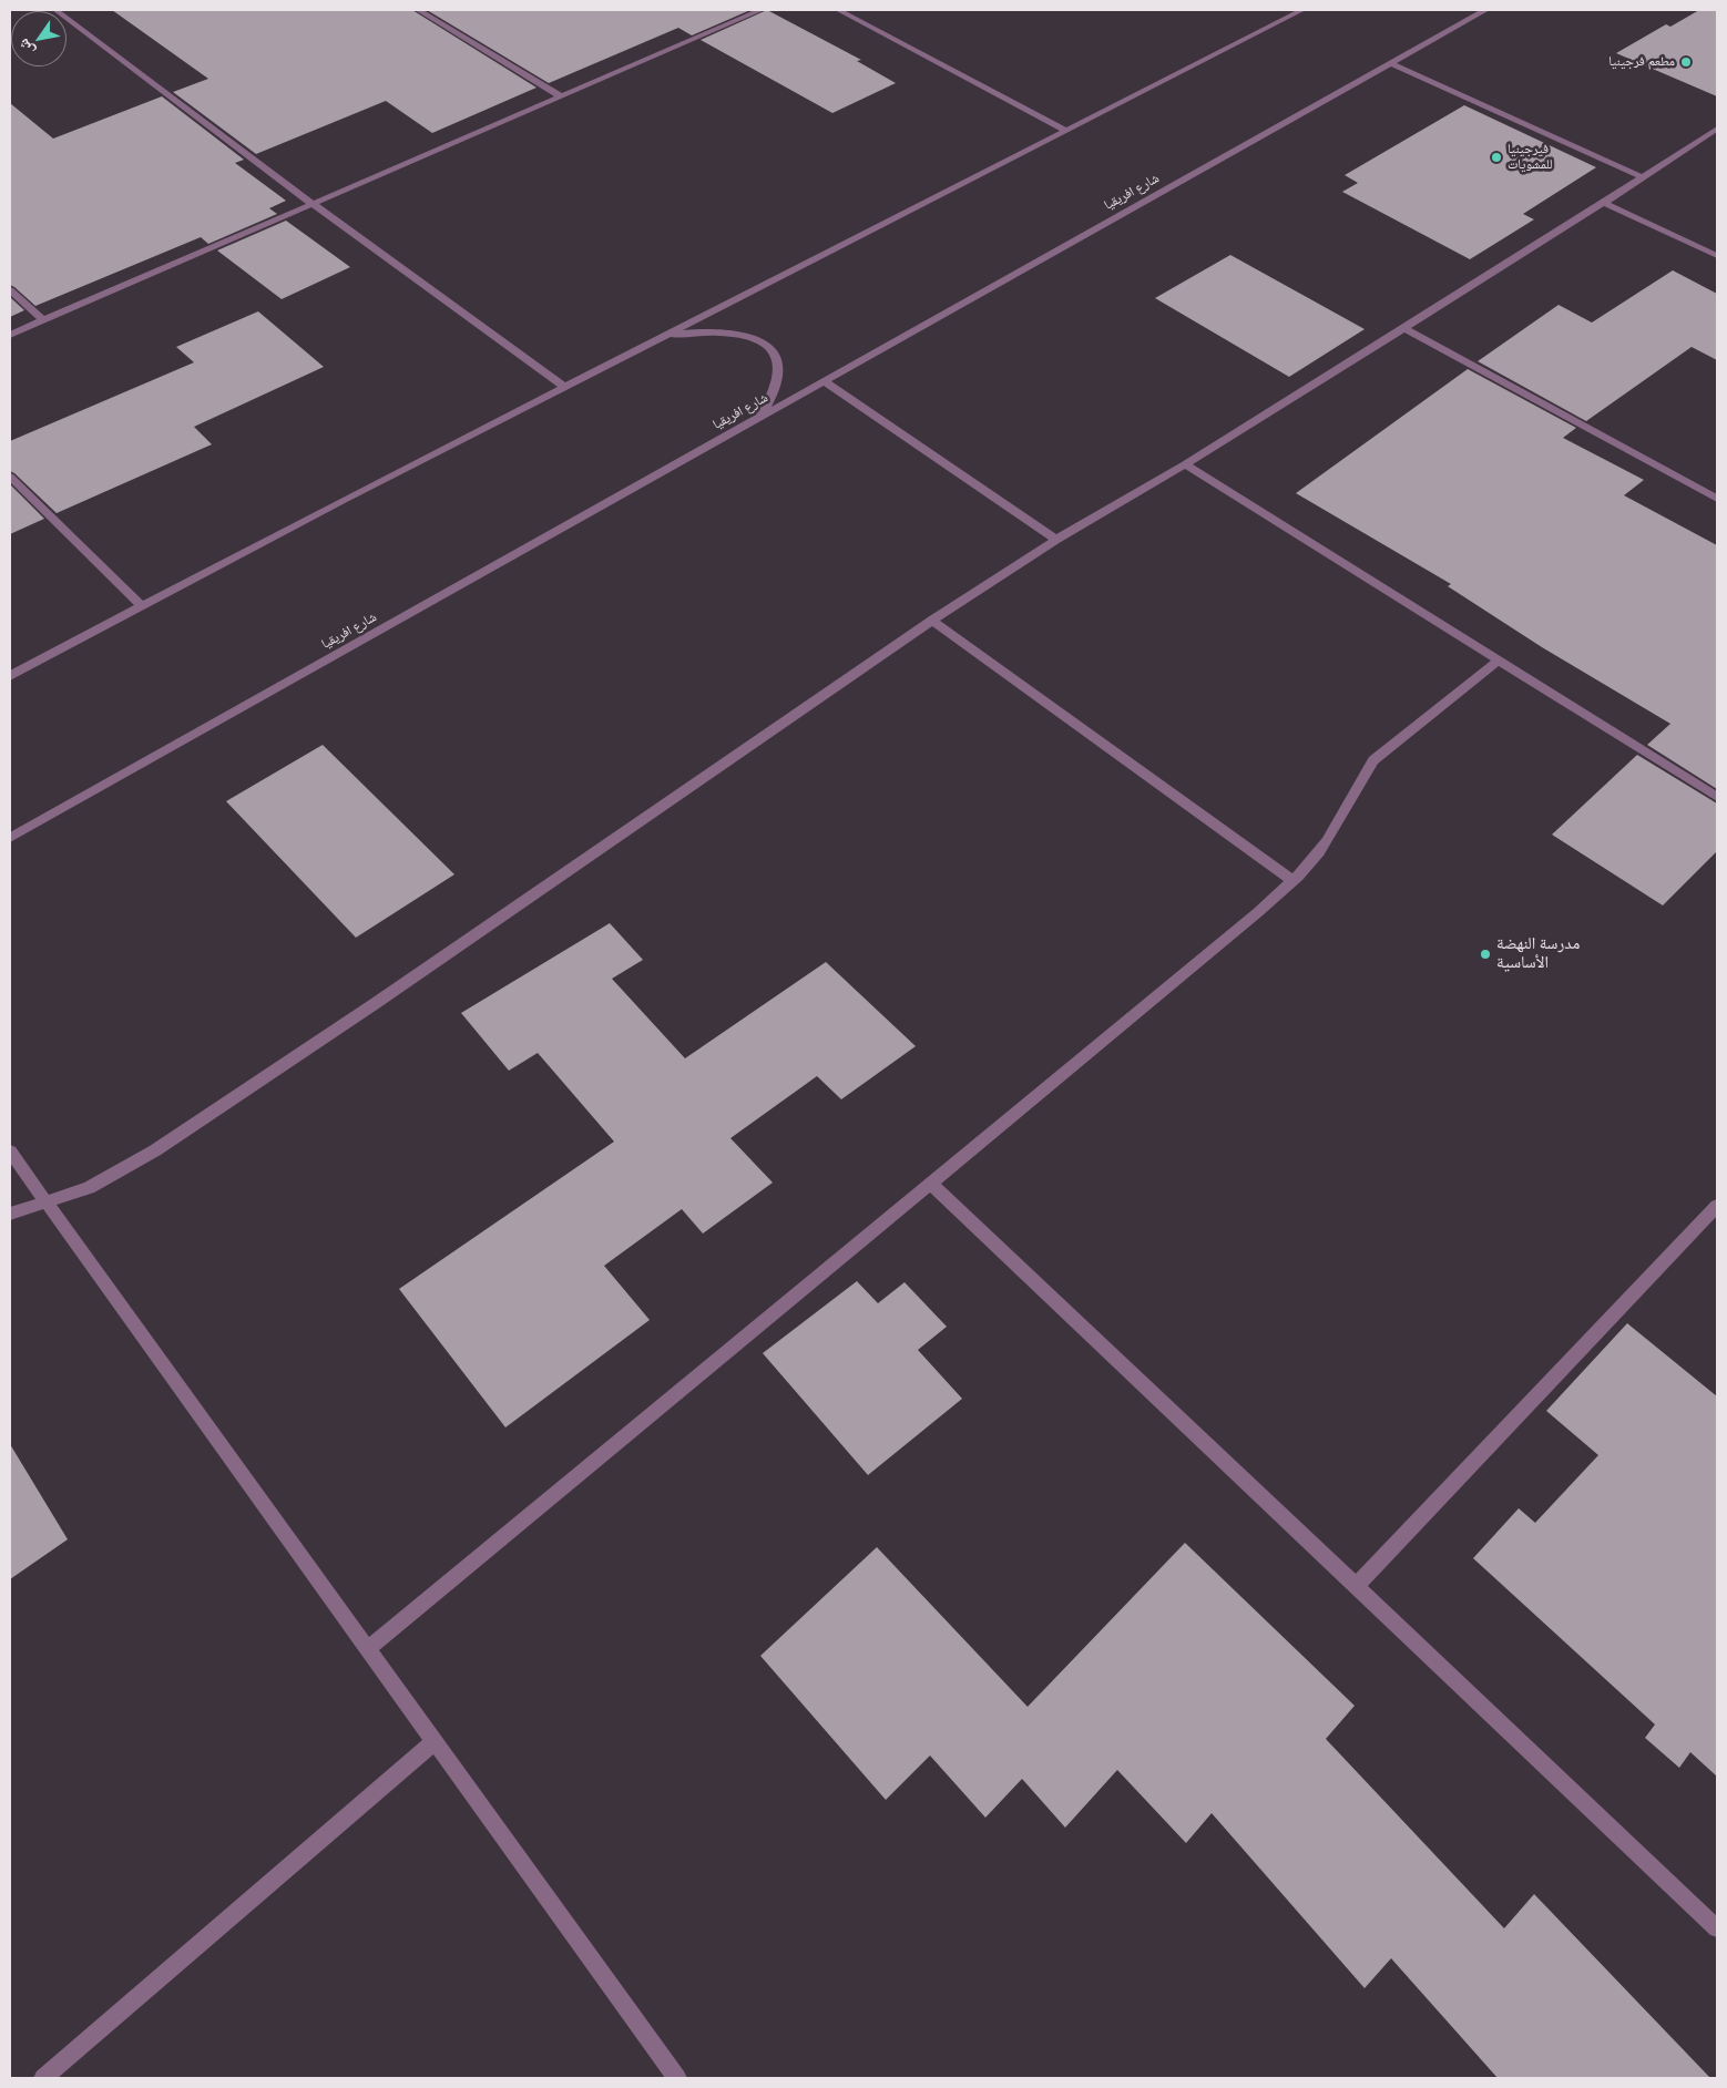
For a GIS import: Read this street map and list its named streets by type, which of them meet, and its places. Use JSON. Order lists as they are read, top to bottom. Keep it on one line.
{"streets":{"street":["شارع افريقيا"]},"places":["مطعم فرجينيا","فيرجينيا للمشويات","مدرسة النهضة الأساسية"],"north":"bottom left"}
